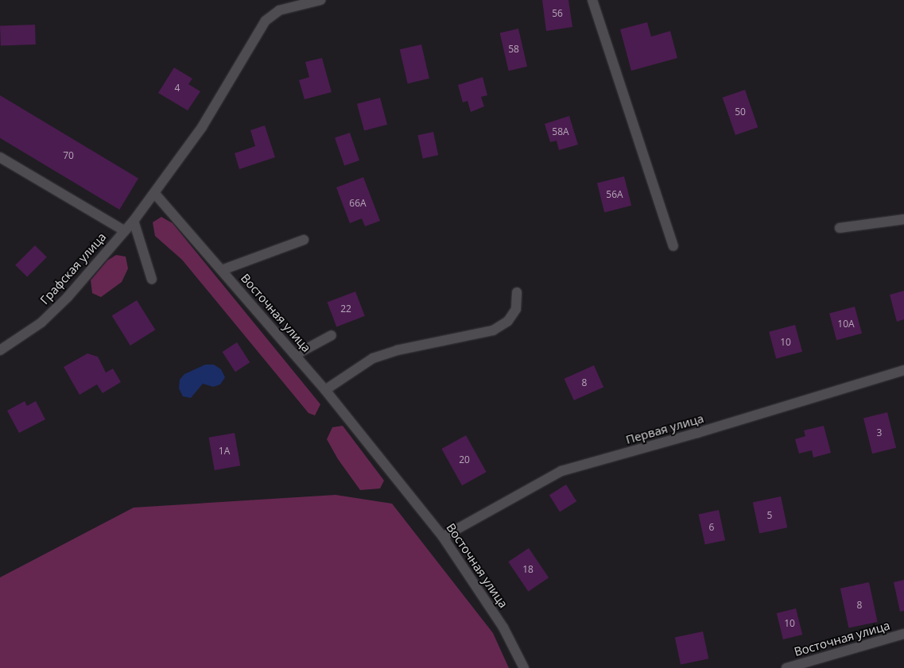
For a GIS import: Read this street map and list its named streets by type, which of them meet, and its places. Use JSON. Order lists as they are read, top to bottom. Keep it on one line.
{"streets":{"street":["Графская улица","Восточная улица","Первая улица"]},"crossings":[["Графская улица","Восточная улица"],["Восточная улица","Первая улица"]],"house_numbers":["56","58","4","50","58А","70","56А","66А","22","10А","10","8","3","1А","20","5","6","18","8","10"]}
